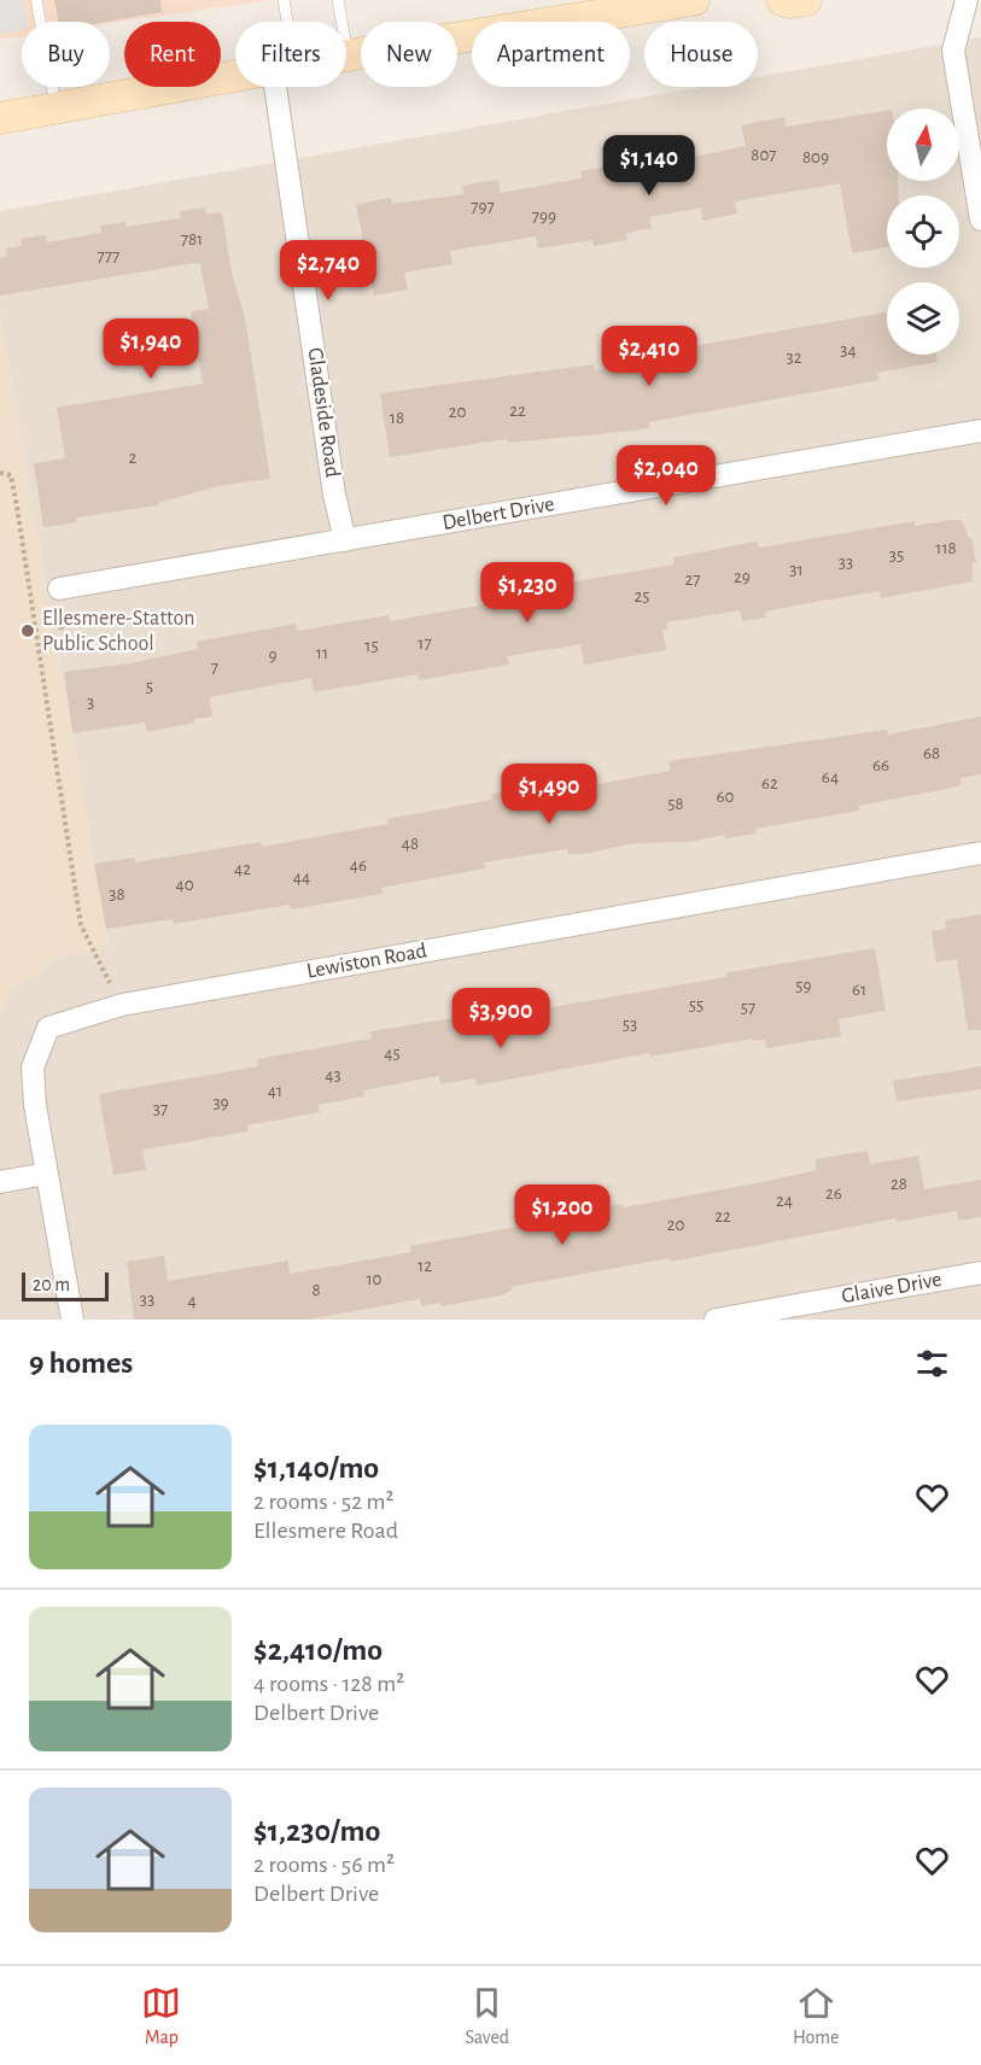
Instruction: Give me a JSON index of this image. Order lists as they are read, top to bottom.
{
  "streets": {
    "street": [
      "Gladeside Road",
      "Delbert Drive",
      "Lewiston Road",
      "Glaive Drive"
    ]
  },
  "crossings": [
    ["Gladeside Road", "Delbert Drive"]
  ],
  "places": ["Ellesmere-Statton Public School"],
  "house_numbers": [
    "807",
    "809",
    "797",
    "799",
    "781",
    "777",
    "34",
    "32",
    "22",
    "20",
    "18",
    "2",
    "118",
    "35",
    "33",
    "31",
    "29",
    "27",
    "25",
    "17",
    "15",
    "11",
    "9",
    "7",
    "5",
    "3",
    "68",
    "66",
    "64",
    "62",
    "60",
    "58",
    "48",
    "46",
    "42",
    "44",
    "40",
    "38",
    "59",
    "61",
    "55",
    "57",
    "53",
    "45",
    "43",
    "41",
    "39",
    "37",
    "28",
    "26",
    "24",
    "22",
    "20",
    "12",
    "10",
    "8",
    "33",
    "4"
  ],
  "scale_bar": "20 m",
  "north": "top",
  "page": {
    "chip": [
      "Buy",
      "Rent",
      "Filters",
      "New",
      "Apartment",
      "House"
    ],
    "price": [
      "$1,140",
      "$2,740",
      "$1,940",
      "$2,410",
      "$2,040",
      "$1,230",
      "$1,490",
      "$3,900",
      "$1,200"
    ],
    "scale": "20 m",
    "heading": "9 homes",
    "list": [
      {
        "name": "$1,140/mo",
        "note": "2 rooms · 52 m² · Ellesmere Road"
      },
      {
        "name": "$2,410/mo",
        "note": "4 rooms · 128 m² · Delbert Drive"
      },
      {
        "name": "$1,230/mo",
        "note": "2 rooms · 56 m² · Delbert Drive"
      }
    ],
    "tabs": ["Map", "Saved", "Home"]
  }
}
